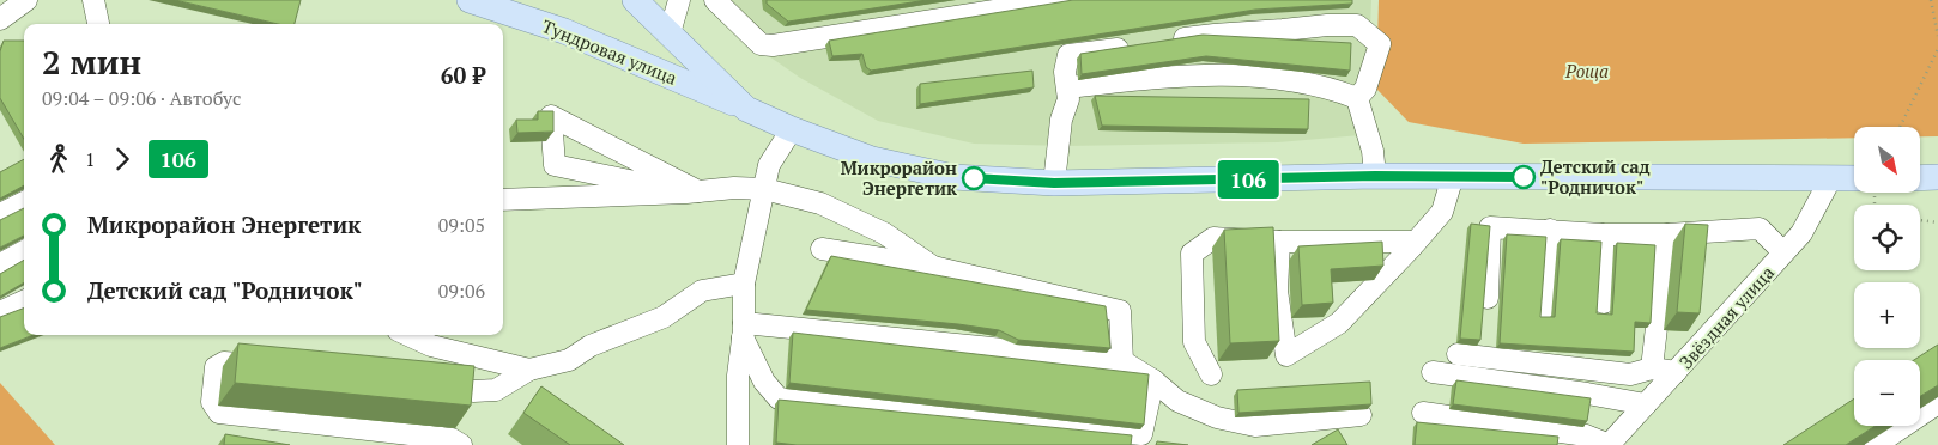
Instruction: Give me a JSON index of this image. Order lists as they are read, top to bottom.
{
  "streets": {
    "main road": ["Тундровая улица"],
    "street": ["Звёздная улица"]
  },
  "crossings": [
    ["Тундровая улица", "Звёздная улица"]
  ],
  "parks": ["Роща"],
  "places": ["Детский сад \"Родничок\"", "Микрорайон Энергетик"],
  "lines": ["bus line 106"],
  "north": "bottom right",
  "page": {
    "on_map": "106",
    "heading": ["2 мин", "09:04 – 09:06 · Автобус", "60 ₽"],
    "legs": ["1", "106"],
    "map_buttons": ["+", "−"],
    "list": [
      {
        "name": "Микрорайон Энергетик",
        "value": "09:05"
      },
      {
        "name": "Детский сад \"Родничок\"",
        "value": "09:06"
      }
    ]
  }
}
